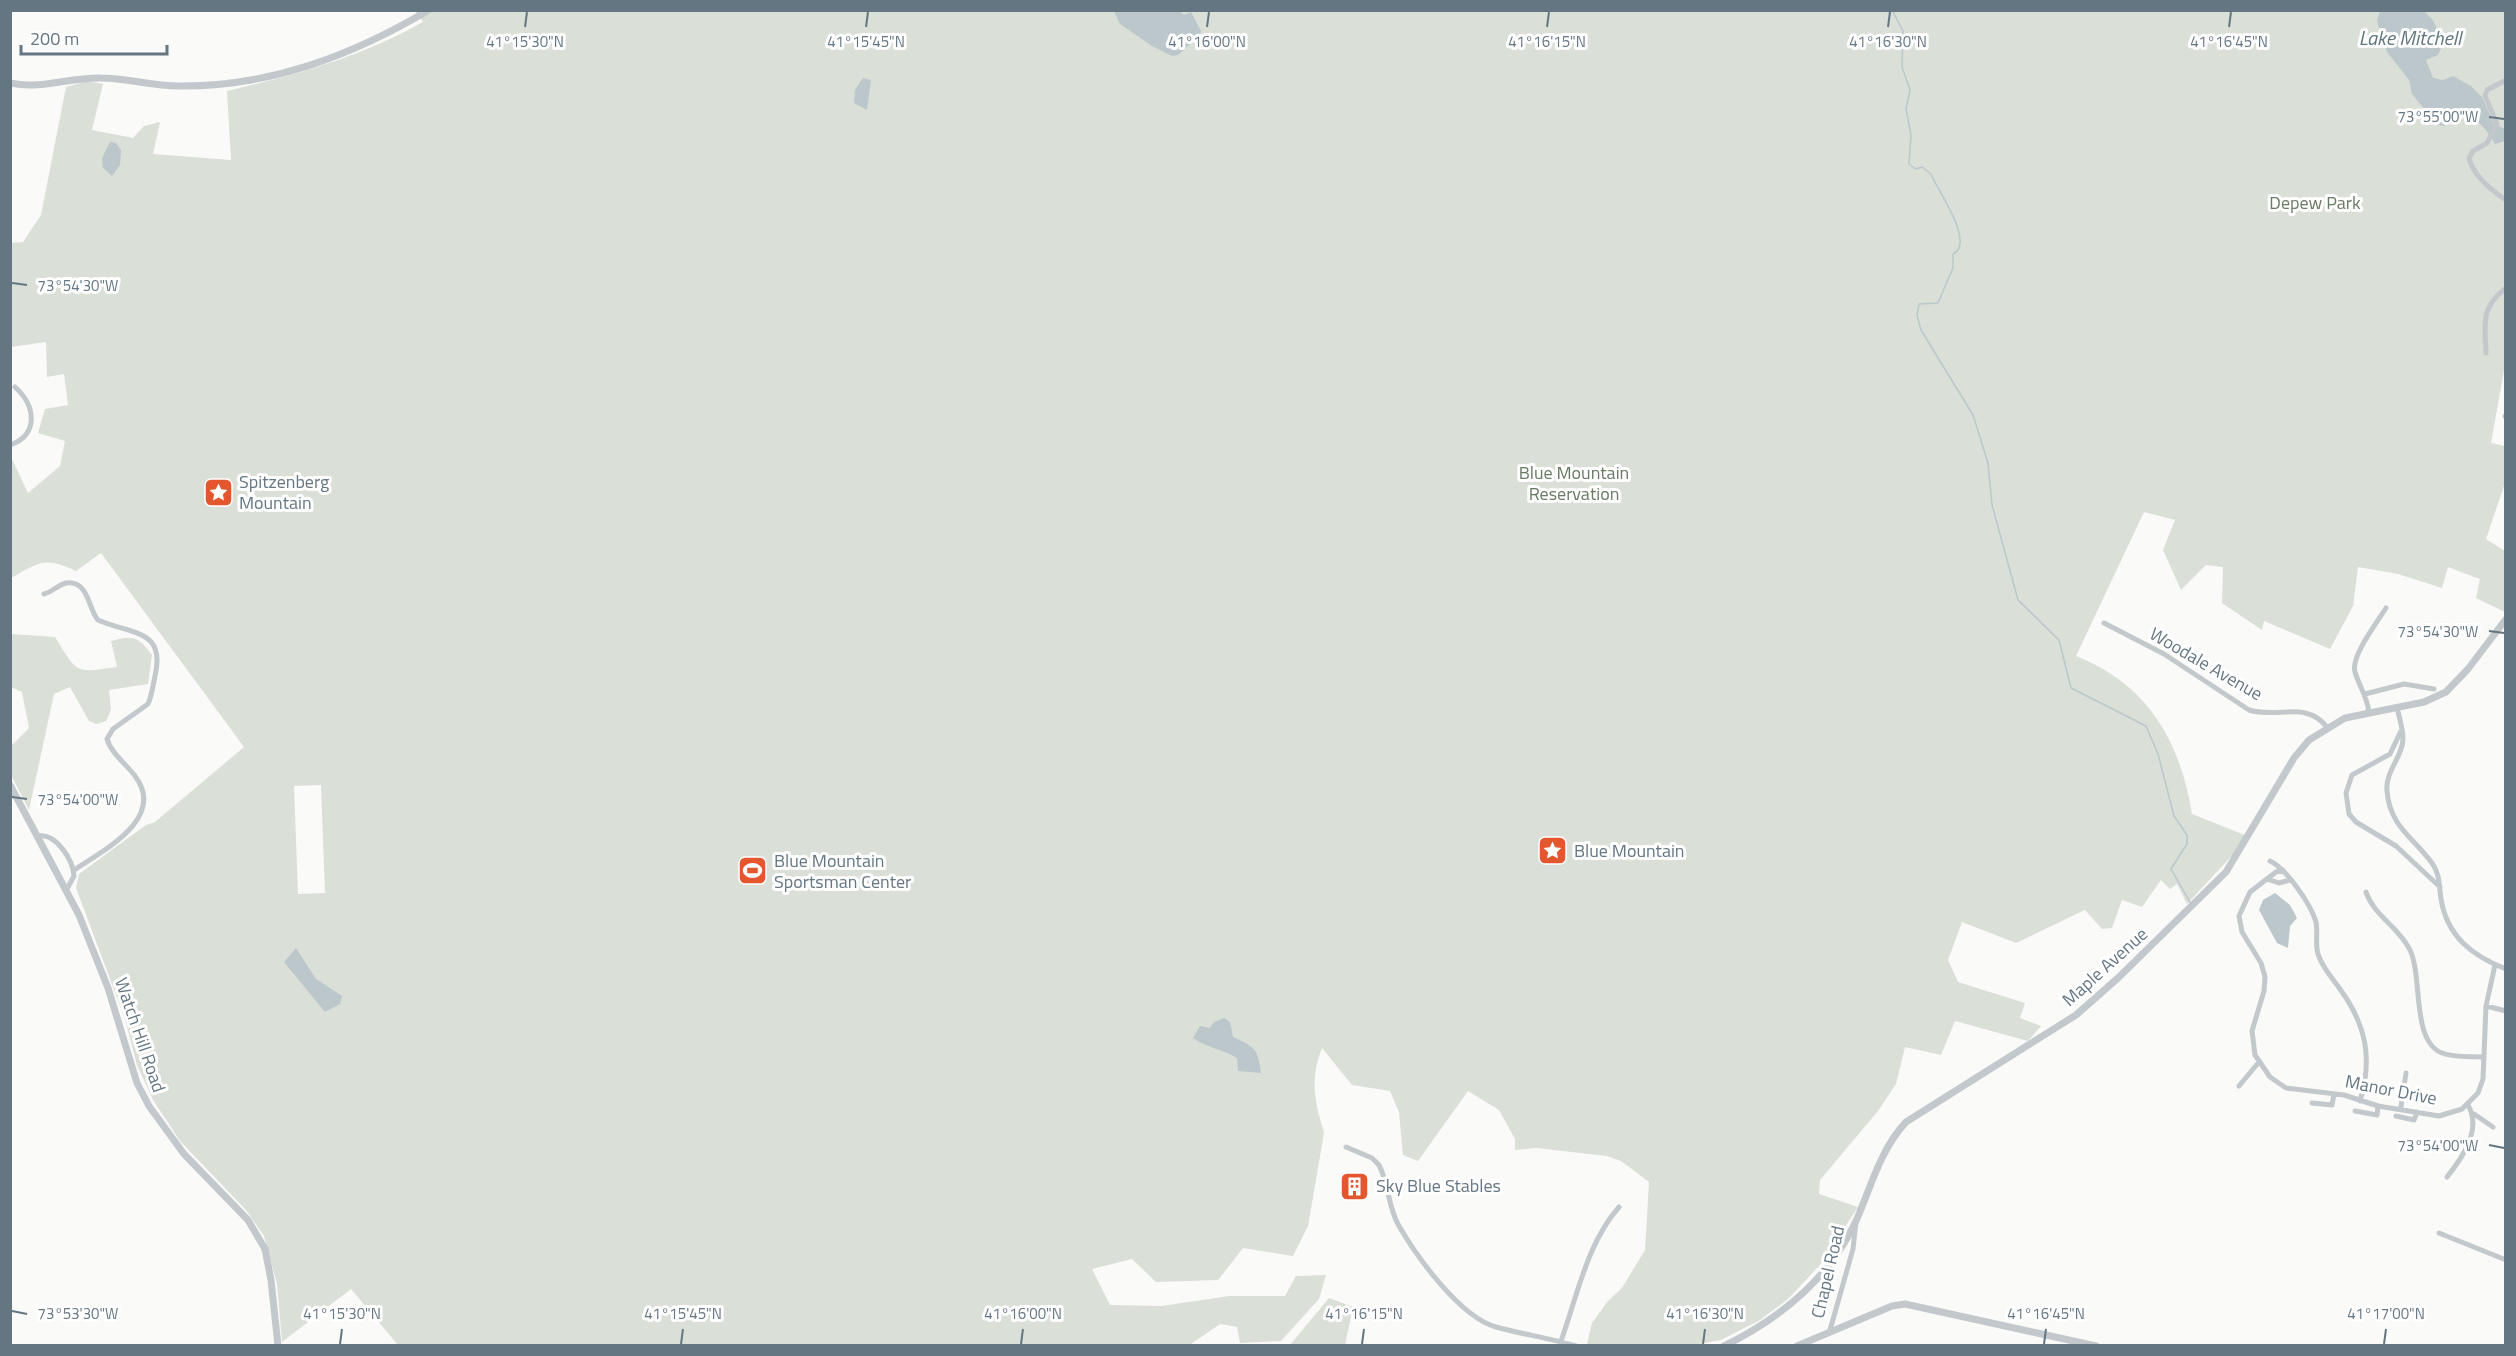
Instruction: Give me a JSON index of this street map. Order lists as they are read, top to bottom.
{
  "streets": {
    "street": [
      "Woodale Avenue",
      "Maple Avenue",
      "Watch Hill Road",
      "Manor Drive",
      "Chapel Road"
    ]
  },
  "crossings": [
    ["Woodale Avenue", "Maple Avenue"],
    ["Maple Avenue", "Chapel Road"]
  ],
  "water": ["Lake Mitchell"],
  "parks": ["Depew Park", "Blue Mountain Reservation"],
  "places": {
    "place": ["Spitzenberg Mountain", "Blue Mountain"],
    "sports": ["Blue Mountain Sportsman Center"],
    "building": ["Sky Blue Stables"]
  },
  "scale_bar": "200 m",
  "coordinates": [
    "41°15'30\"N",
    "41°15'45\"N",
    "41°16'00\"N",
    "41°16'15\"N",
    "41°16'30\"N",
    "41°16'45\"N",
    "73°55'00\"W",
    "73°54'30\"W",
    "73°54'00\"W",
    "73°53'30\"W",
    "41°17'00\"N"
  ]
}
